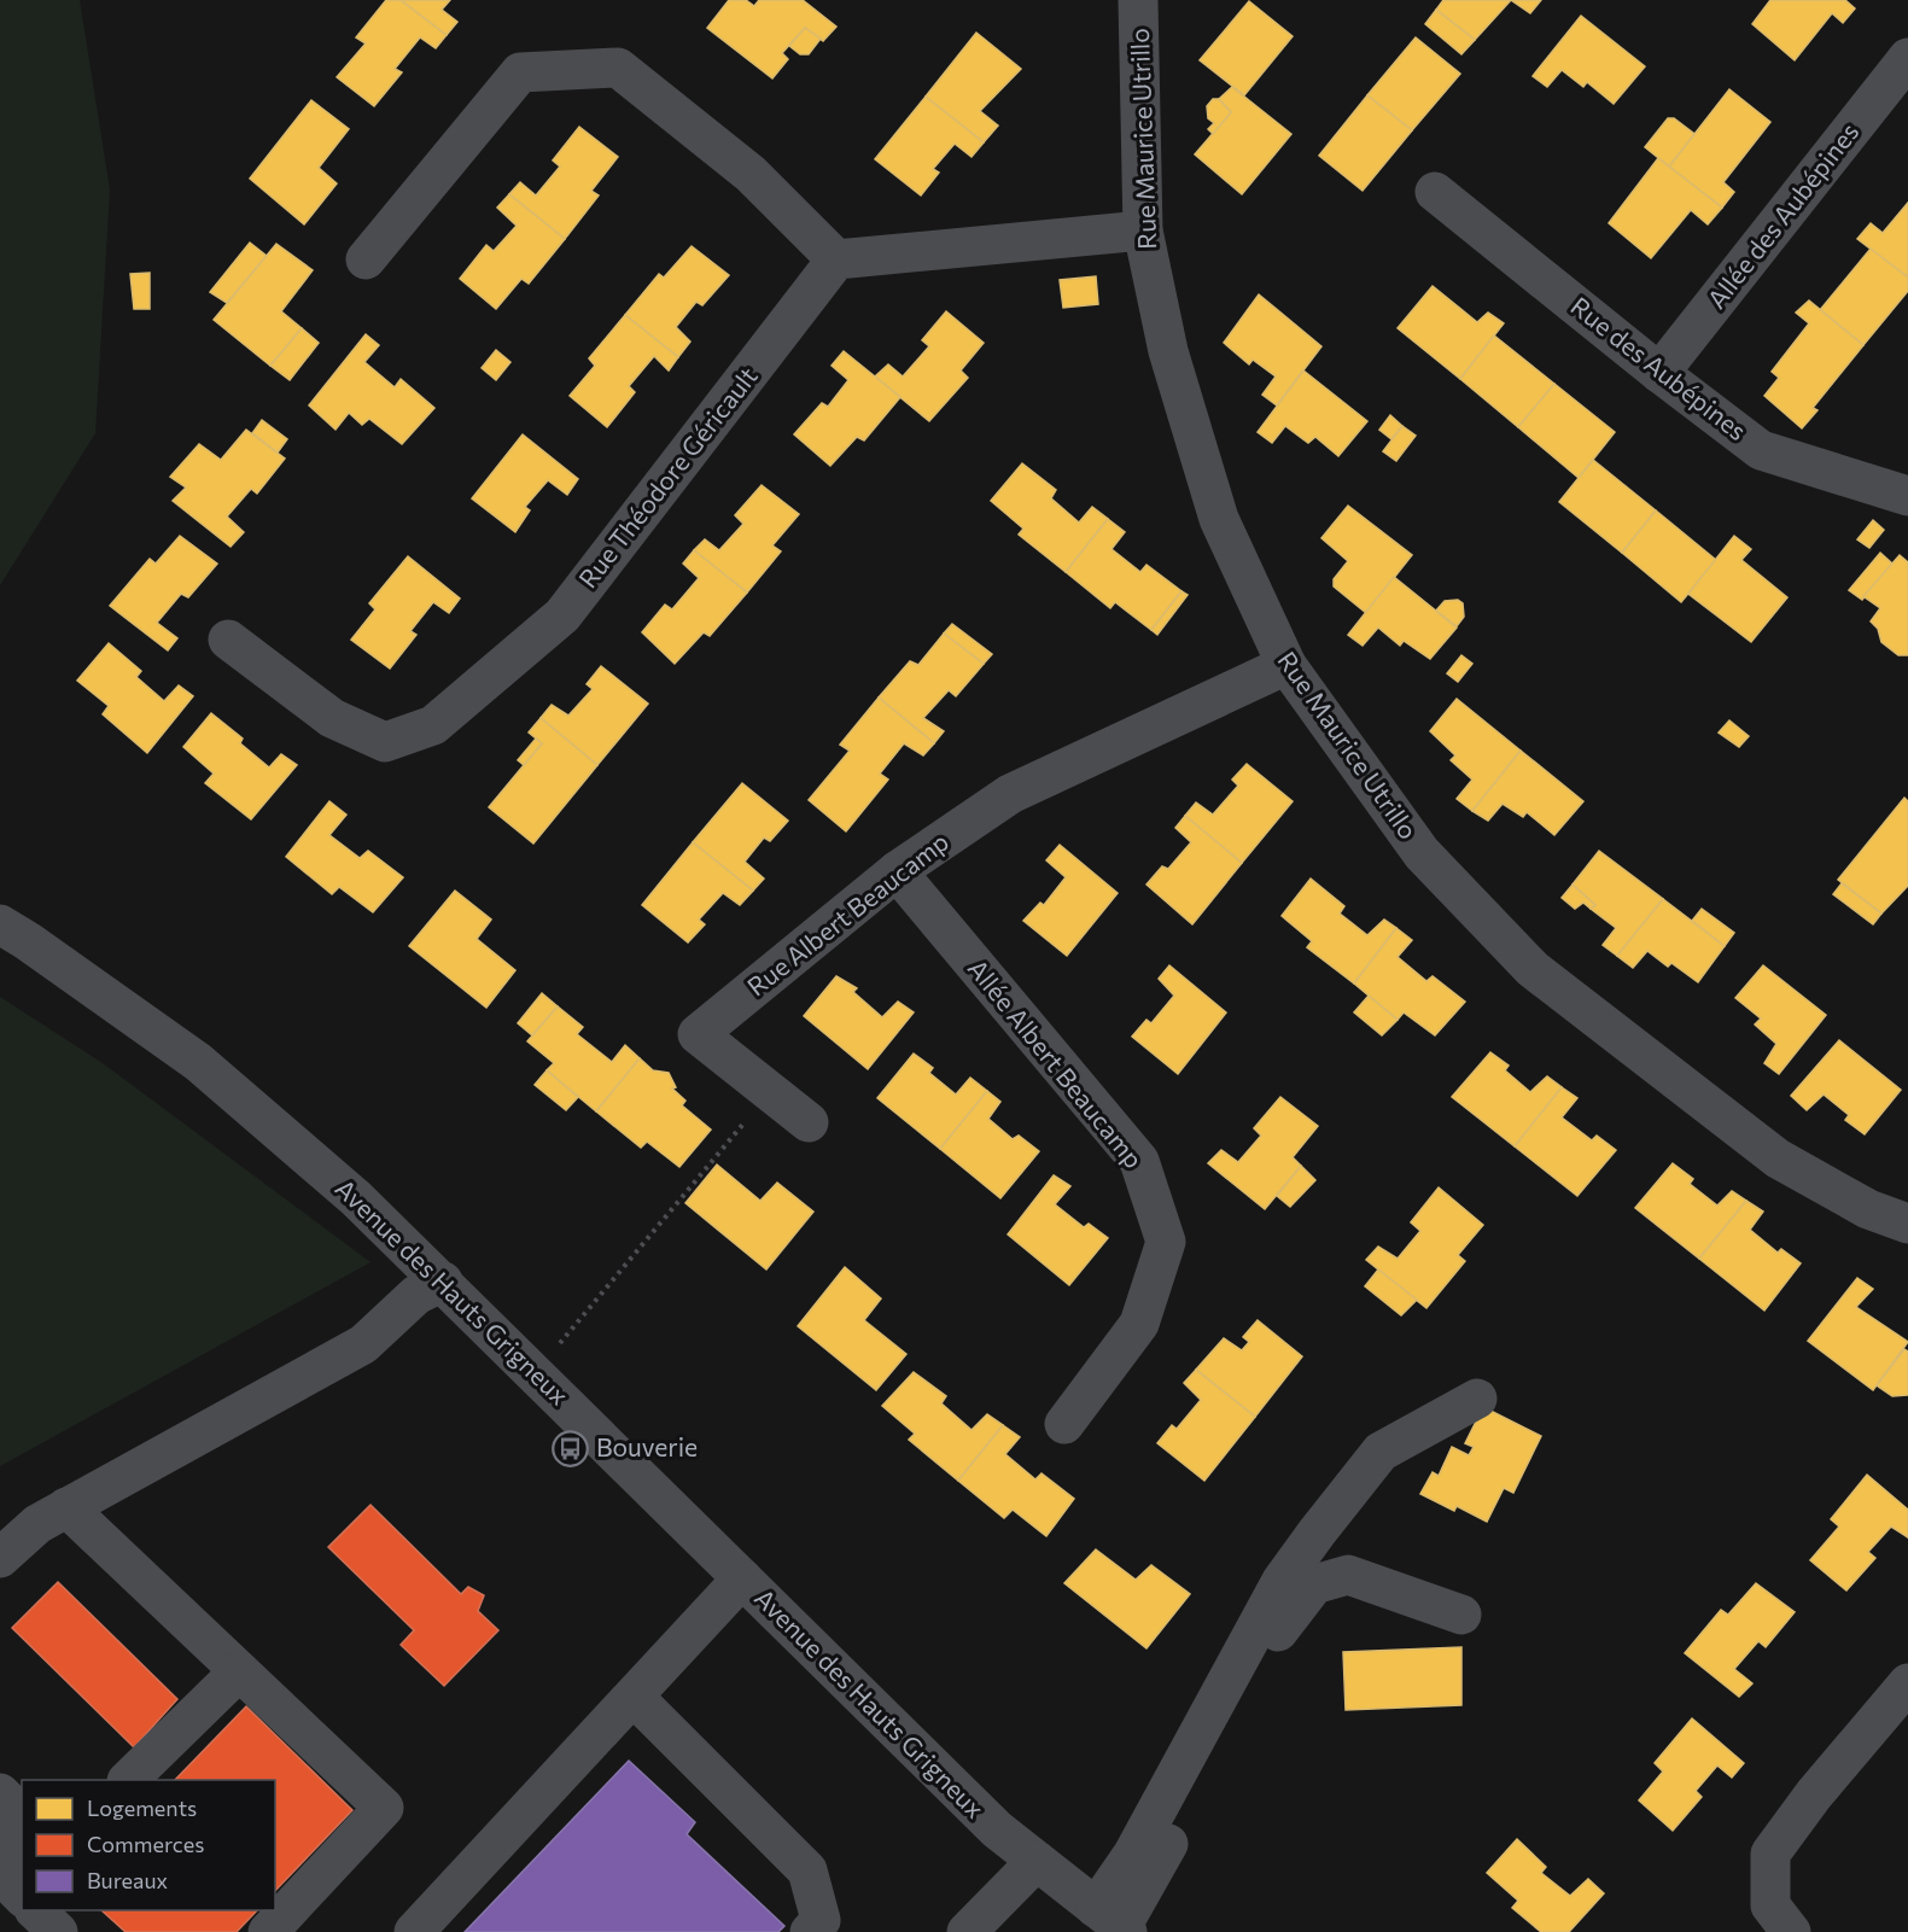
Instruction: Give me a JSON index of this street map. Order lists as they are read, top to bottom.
{
  "streets": {
    "street": [
      "Rue Maurice Utrillo",
      "Allée des Aubépines",
      "Rue des Aubépines",
      "Rue Théodore Géricault",
      "Rue Albert Beaucamp",
      "Allée Albert Beaucamp",
      "Avenue des Hauts Grigneux"
    ]
  },
  "crossings": [
    ["Rue Maurice Utrillo", "Rue Albert Beaucamp"],
    ["Allée des Aubépines", "Rue des Aubépines"],
    ["Rue Albert Beaucamp", "Allée Albert Beaucamp"]
  ],
  "places": {
    "bus stop": ["Bouverie"]
  },
  "legend": ["Logements", "Commerces", "Bureaux"]
}
